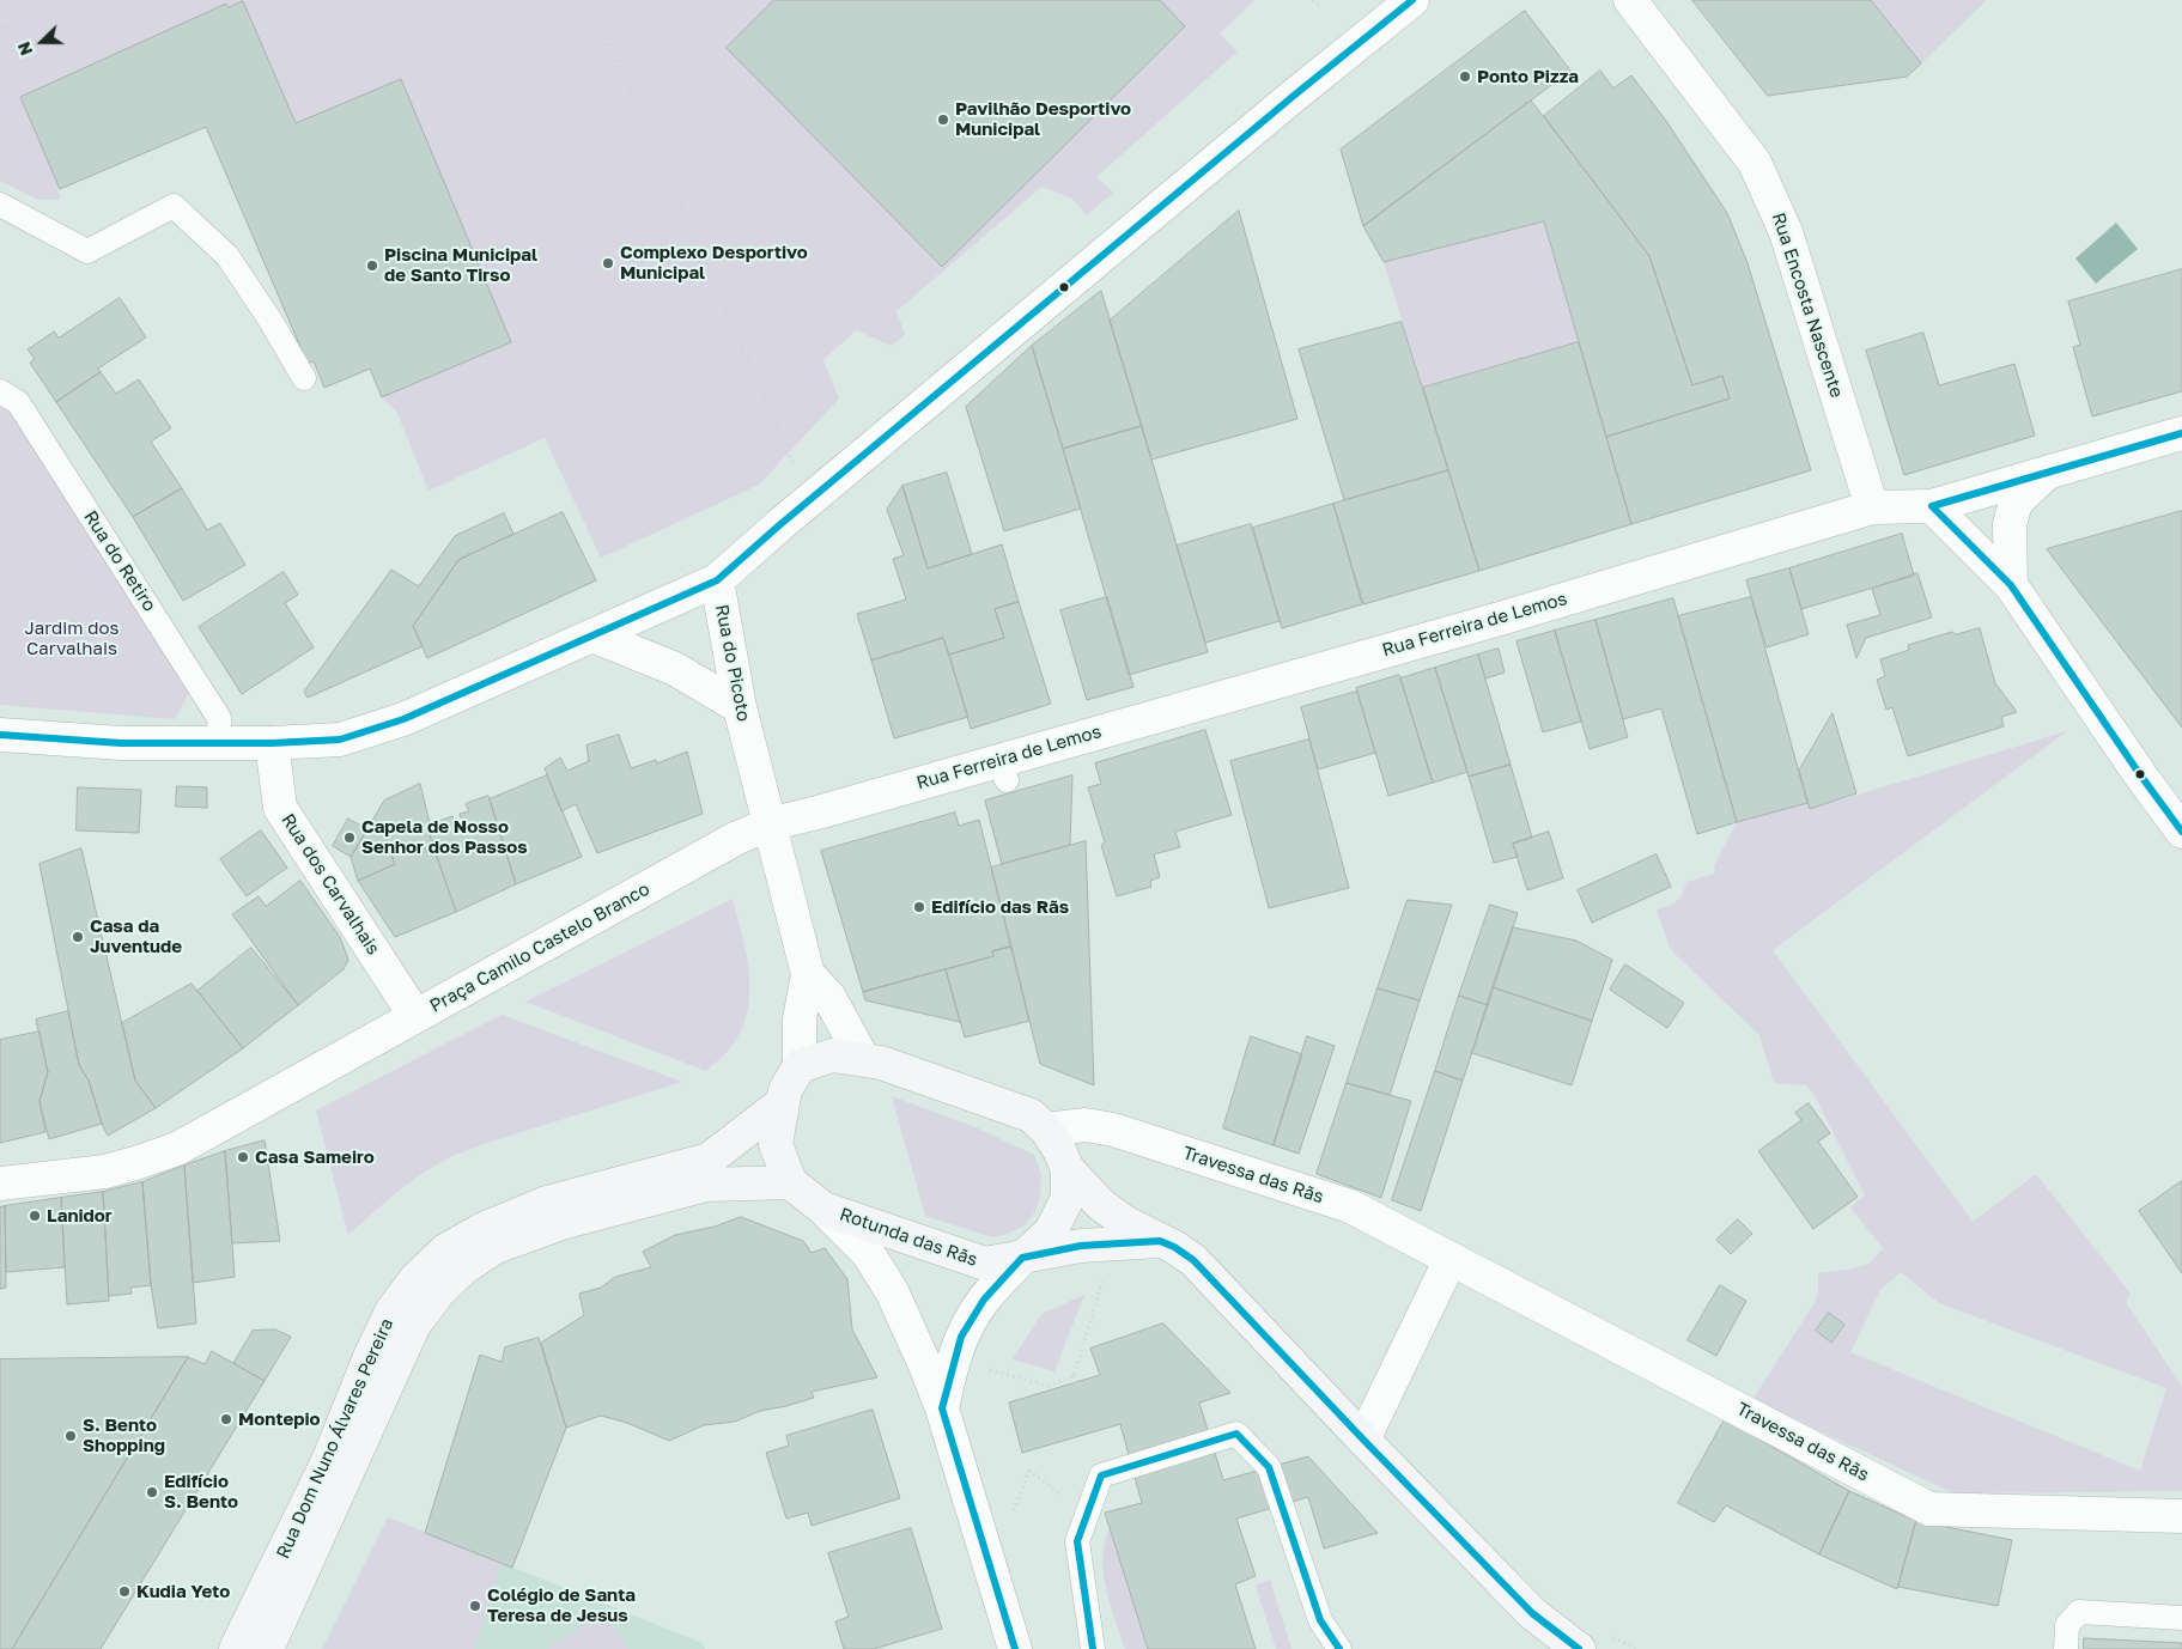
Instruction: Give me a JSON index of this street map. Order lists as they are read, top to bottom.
{
  "streets": {
    "main road": ["Rotunda das Rãs", "Rua Dom Nuno Álvares Pereira"],
    "street": [
      "Rua Encosta Nascente",
      "Rua Ferreira de Lemos",
      "Rua do Picoto",
      "Rua dos Carvalhais",
      "Praça Camilo Castelo Branco",
      "Travessa das Rãs"
    ],
    "lane": ["Rua do Retiro"]
  },
  "crossings": [
    ["Rua Encosta Nascente", "Rua Ferreira de Lemos"],
    ["Rua Ferreira de Lemos", "Rua do Picoto"],
    ["Rua Ferreira de Lemos", "Praça Camilo Castelo Branco"],
    ["Rua do Picoto", "Praça Camilo Castelo Branco"],
    ["Rua dos Carvalhais", "Praça Camilo Castelo Branco"],
    ["Rotunda das Rãs", "Rua Dom Nuno Álvares Pereira"]
  ],
  "parks": ["Jardim dos Carvalhais"],
  "places": [
    "Ponto Pizza",
    "Pavilhão Desportivo Municipal",
    "Complexo Desportivo Municipal",
    "Piscina Municipal de Santo Tirso",
    "Capela de Nosso Senhor dos Passos",
    "Edifício das Rãs",
    "Casa da Juventude",
    "Casa Sameiro",
    "Lanidor",
    "Montepio",
    "S. Bento Shopping",
    "Edifício S. Bento",
    "Kudia Yeto",
    "Colégio de Santa Teresa de Jesus"
  ],
  "north": "left"
}
